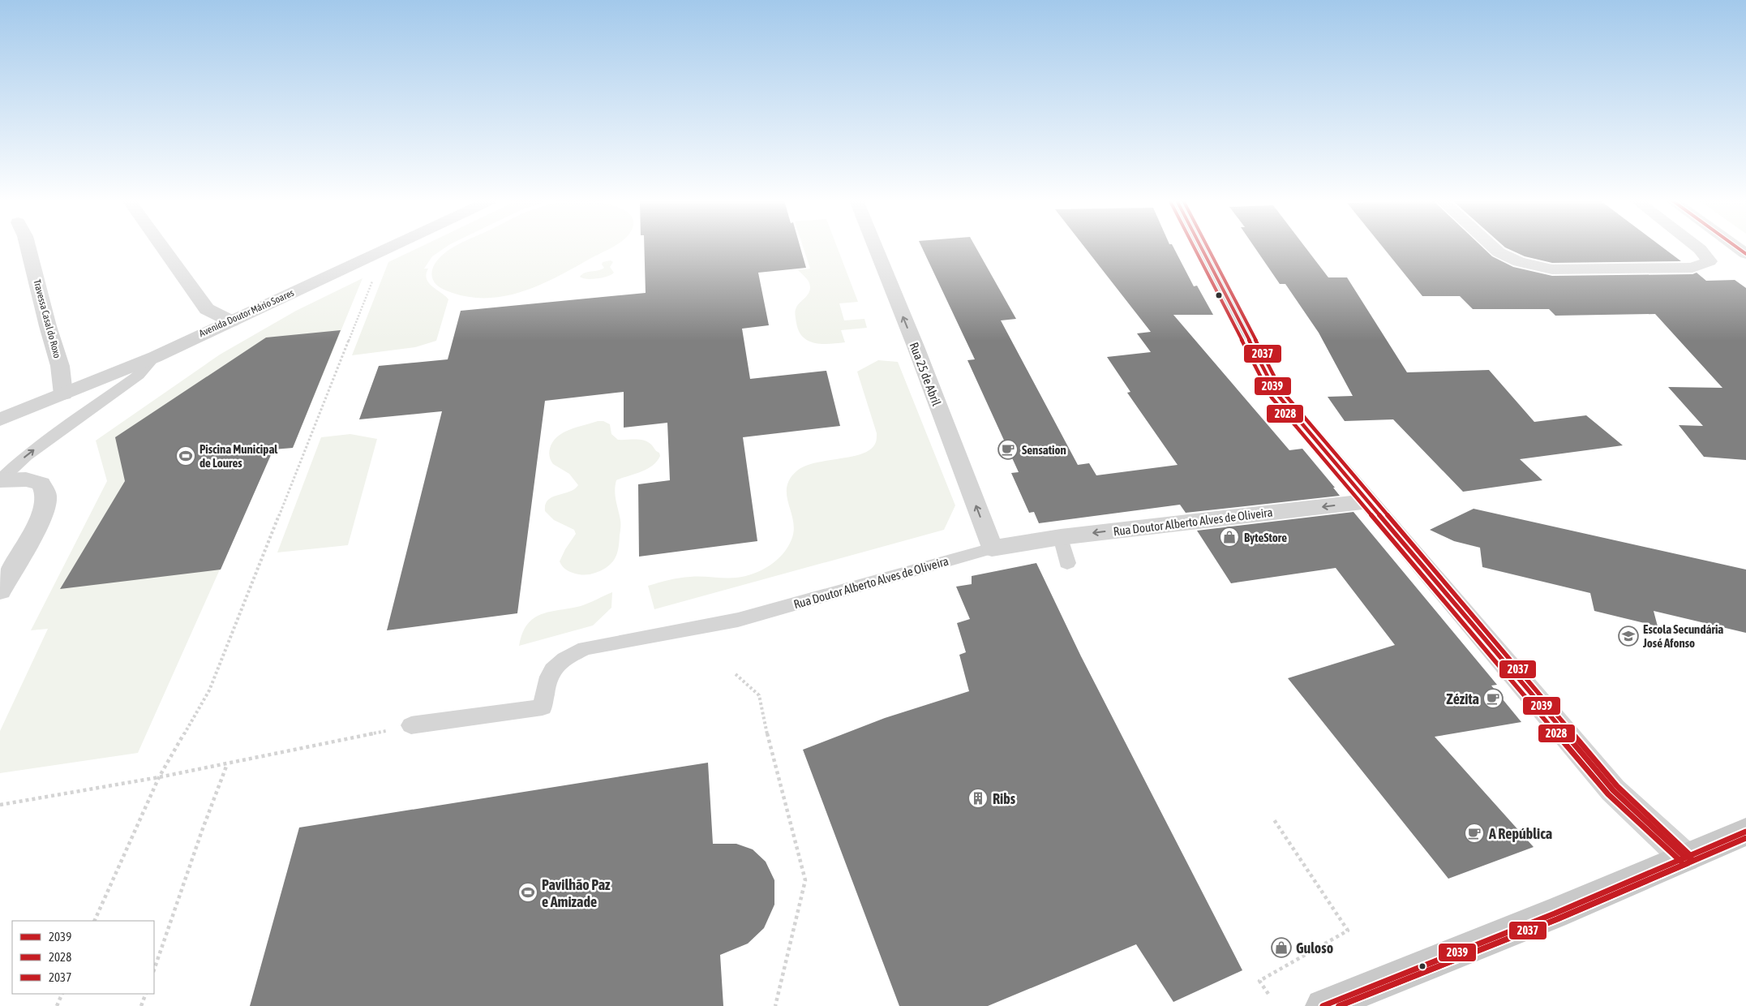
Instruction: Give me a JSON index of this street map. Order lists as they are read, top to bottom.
{
  "streets": {
    "street": [
      "Avenida Doutor Mário Soares",
      "Travessa Casal do Roxo",
      "Rua 25 de Abril",
      "Rua Doutor Alberto Alves de Oliveira"
    ]
  },
  "crossings": [
    ["Avenida Doutor Mário Soares", "Travessa Casal do Roxo"],
    ["Rua 25 de Abril", "Rua Doutor Alberto Alves de Oliveira"]
  ],
  "one_way": ["Rua 25 de Abril"],
  "places": {
    "cafe": ["Sensation", "Zézita", "A República"],
    "sports": ["Piscina Municipal de Loures", "Pavilhão Paz e Amizade"],
    "shop": ["ByteStore", "Guloso"],
    "school or university": ["Escola Secundária José Afonso"],
    "building": ["Ribs"]
  },
  "lines": ["transit line 2039", "transit line 2028", "transit line 2037"],
  "legend": ["2039", "2028", "2037"]
}
